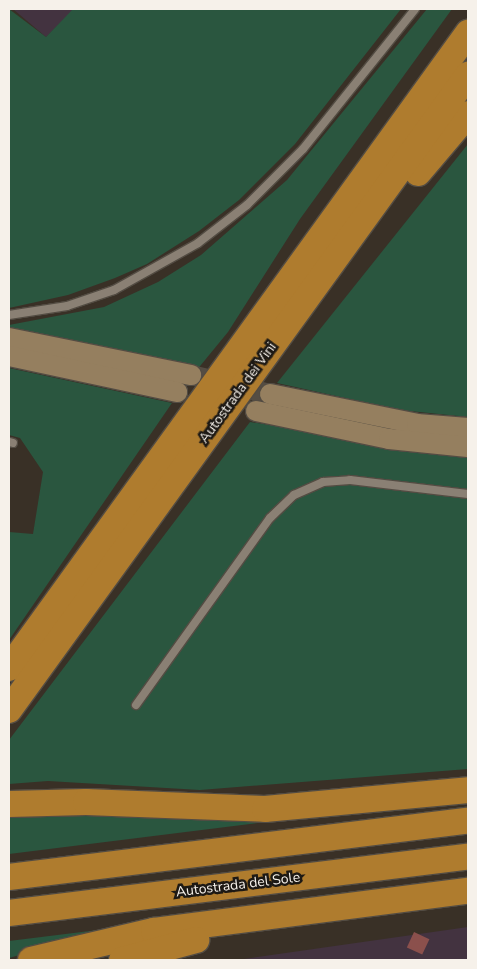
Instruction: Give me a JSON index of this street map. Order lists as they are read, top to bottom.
{
  "streets": {
    "highway": ["Autostrada dei Vini", "Autostrada del Sole"]
  }
}
